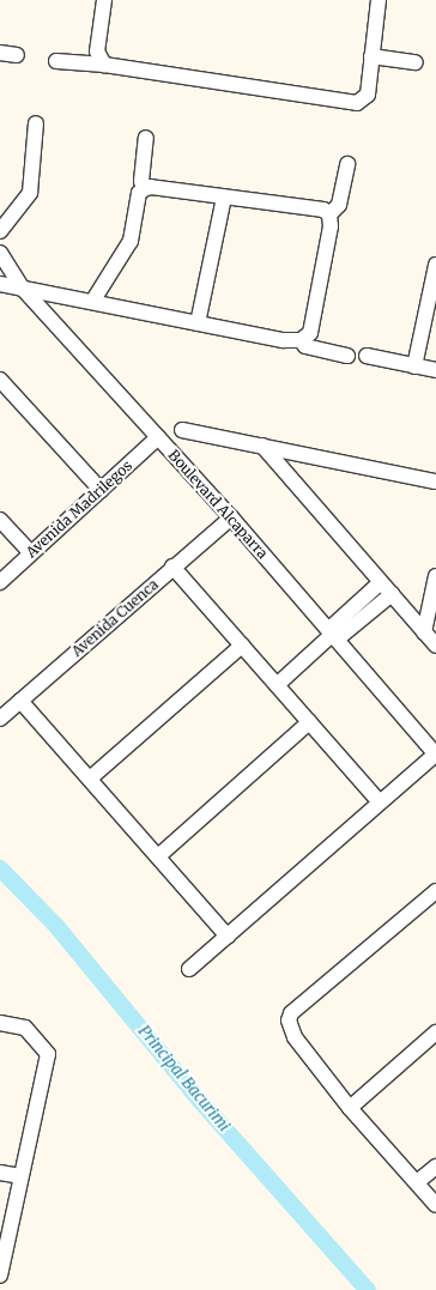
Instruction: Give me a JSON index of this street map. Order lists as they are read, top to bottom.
{
  "streets": {
    "street": ["Boulevard Alcaparra", "Avenida Madrilegos", "Avenida Cuenca"]
  },
  "crossings": [
    ["Boulevard Alcaparra", "Avenida Madrilegos"],
    ["Boulevard Alcaparra", "Avenida Cuenca"]
  ],
  "water": ["Principal Bacurimi"]
}
